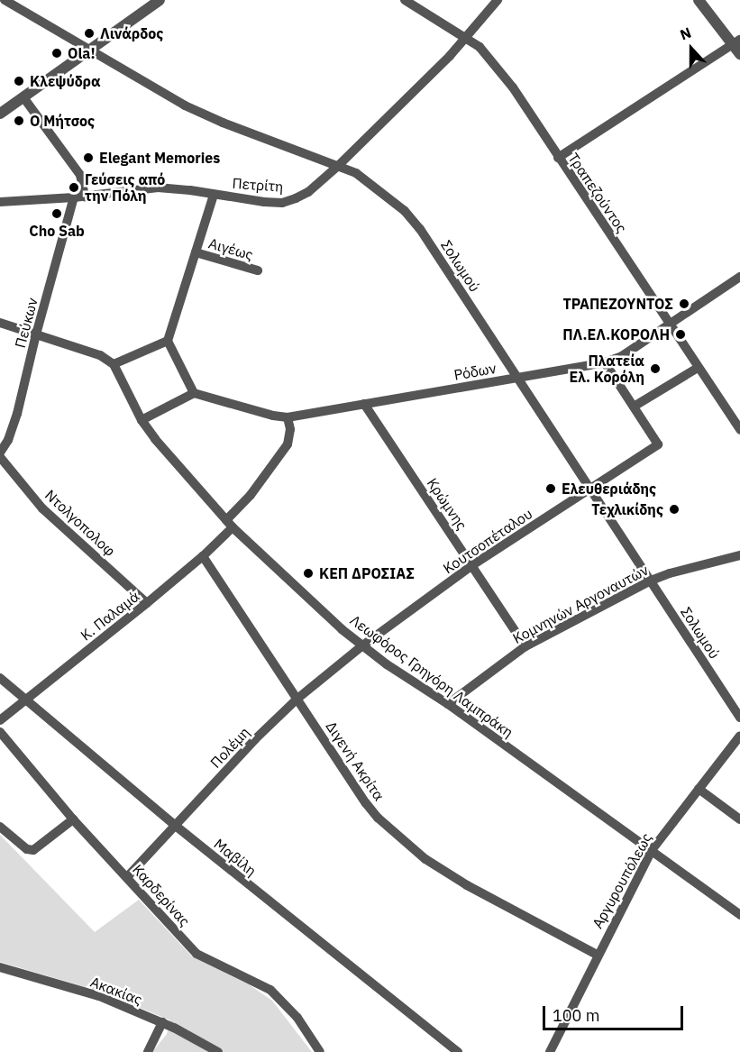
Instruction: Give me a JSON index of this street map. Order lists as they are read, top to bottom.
{
  "streets": {
    "street": [
      "Πετρίτη",
      "Τραπεζούντος",
      "Αιγέως",
      "Σολωμού",
      "Πεύκων",
      "Ρόδων",
      "Κρώμνης",
      "Ντολγοπολοφ",
      "Κουτσοπέταλου",
      "Κομνηνών Αργοναυτών",
      "Κ. Παλαμά",
      "Λεωφόρος Γρηγόρη Λαμπράκη",
      "Πολέμη",
      "Διγενή Ακρίτα",
      "Μαβίλη",
      "Αργυρουπόλεως",
      "Καρδερίνας",
      "Ακακίας"
    ]
  },
  "crossings": [
    ["Πετρίτη", "Τραπεζούντος"],
    ["Πετρίτη", "Σολωμού"],
    ["Πετρίτη", "Πεύκων"],
    ["Τραπεζούντος", "Ρόδων"],
    ["Σολωμού", "Ρόδων"],
    ["Σολωμού", "Κουτσοπέταλου"],
    ["Σολωμού", "Κομνηνών Αργοναυτών"],
    ["Ρόδων", "Κρώμνης"],
    ["Ρόδων", "Κ. Παλαμά"],
    ["Κρώμνης", "Κουτσοπέταλου"],
    ["Κρώμνης", "Κομνηνών Αργοναυτών"],
    ["Ντολγοπολοφ", "Κ. Παλαμά"],
    ["Κουτσοπέταλου", "Λεωφόρος Γρηγόρη Λαμπράκη"],
    ["Κουτσοπέταλου", "Πολέμη"],
    ["Κομνηνών Αργοναυτών", "Λεωφόρος Γρηγόρη Λαμπράκη"],
    ["Κ. Παλαμά", "Λεωφόρος Γρηγόρη Λαμπράκη"],
    ["Κ. Παλαμά", "Διγενή Ακρίτα"],
    ["Κ. Παλαμά", "Μαβίλη"],
    ["Λεωφόρος Γρηγόρη Λαμπράκη", "Πολέμη"],
    ["Λεωφόρος Γρηγόρη Λαμπράκη", "Αργυρουπόλεως"],
    ["Πολέμη", "Διγενή Ακρίτα"],
    ["Πολέμη", "Μαβίλη"],
    ["Πολέμη", "Καρδερίνας"],
    ["Διγενή Ακρίτα", "Αργυρουπόλεως"]
  ],
  "places": [
    "Λινάρδος",
    "Ola!",
    "Κλεψύδρα",
    "Ο Μήτσος",
    "Elegant Memories",
    "Γεύσεις από την Πόλη",
    "Cho Sab",
    "ΤΡΑΠΕΖΟΥΝΤΟΣ",
    "ΠΛ.ΕΛ.ΚΟΡΟΛΗ",
    "Πλατεία Ελ. Κορόλη",
    "Ελευθεριάδης",
    "Τεχλικίδης",
    "ΚΕΠ ΔΡΟΣΙΑΣ"
  ],
  "scale_bar": "100 m",
  "north": "top"
}
